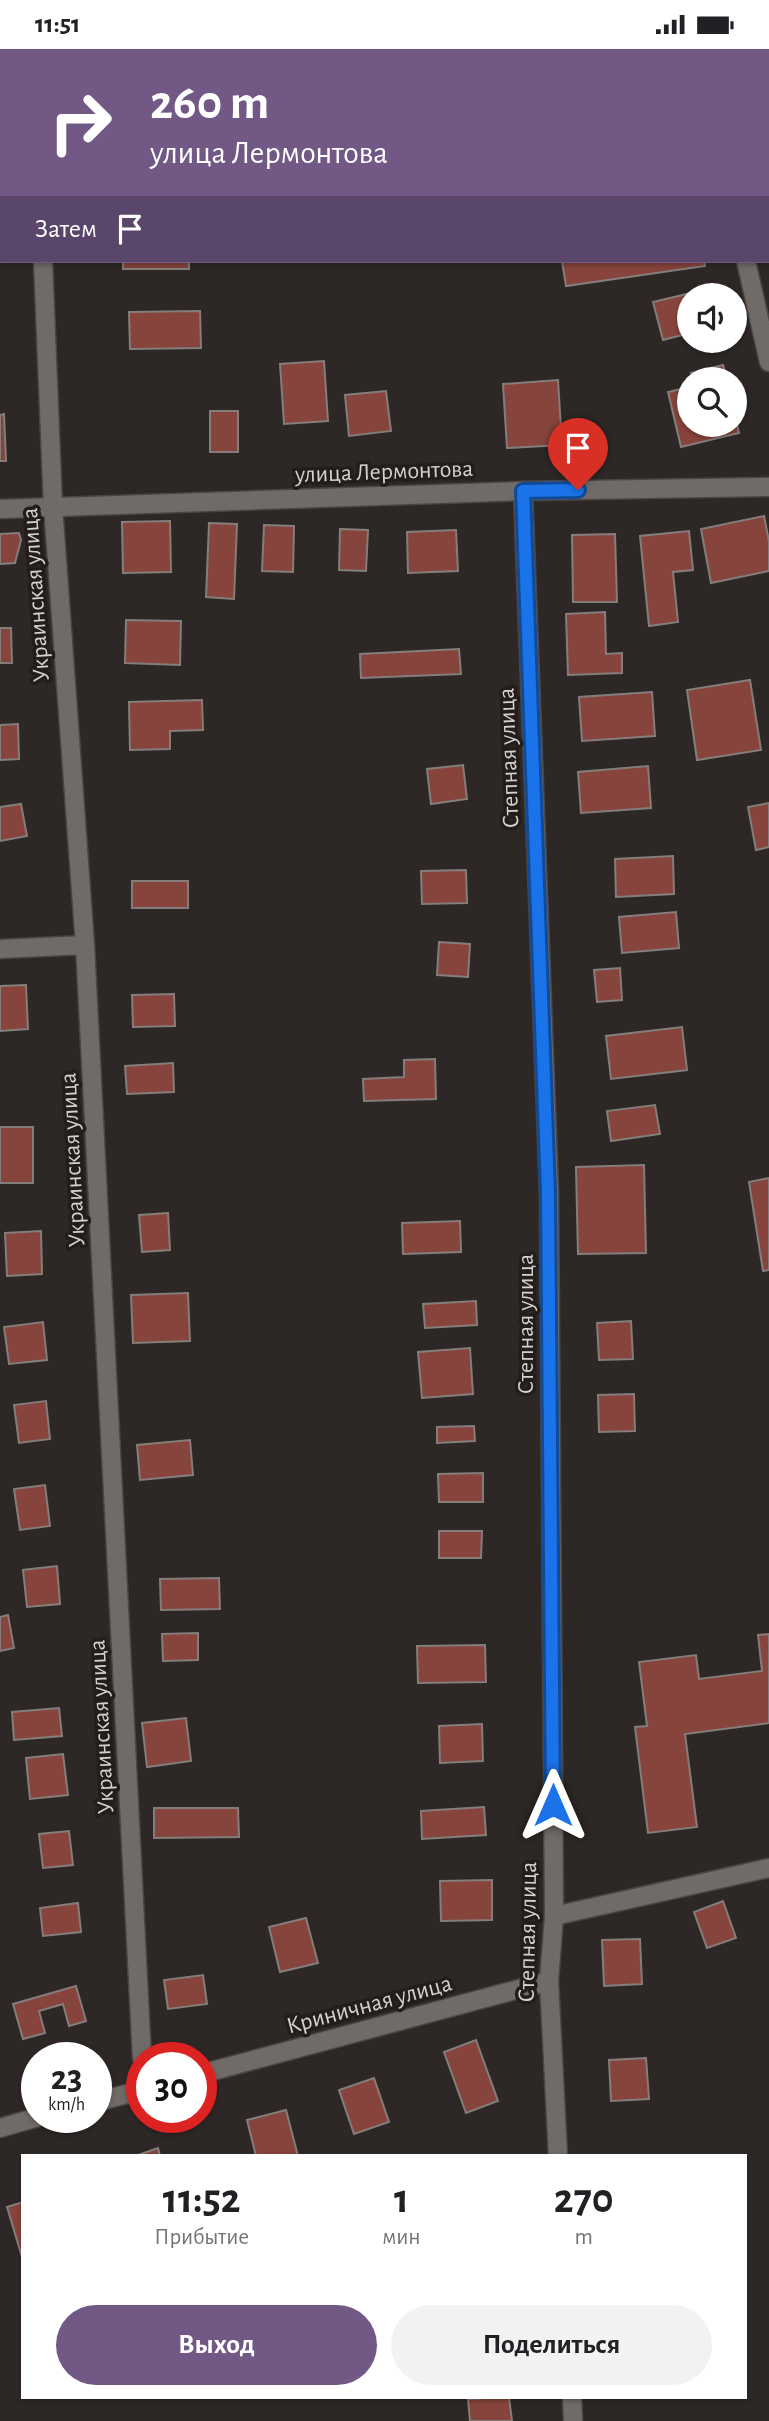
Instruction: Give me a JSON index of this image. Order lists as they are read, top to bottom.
{
  "streets": {
    "street": [
      "улица Лермонтова",
      "Украинская улица",
      "Степная улица",
      "Криничная улица"
    ]
  },
  "crossings": [
    ["улица Лермонтова", "Украинская улица"],
    ["улица Лермонтова", "Степная улица"],
    ["Степная улица", "Криничная улица"]
  ],
  "page": {
    "status": "11:51",
    "turn": ["260 m", "улица Лермонтова"],
    "then": "Затем",
    "speed": "23 km/h",
    "limit": "30",
    "eta": [
      "11:52",
      "Прибытие",
      "1",
      "мин",
      "270",
      "m"
    ],
    "buttons": ["Выход", "Поделиться"]
  }
}
